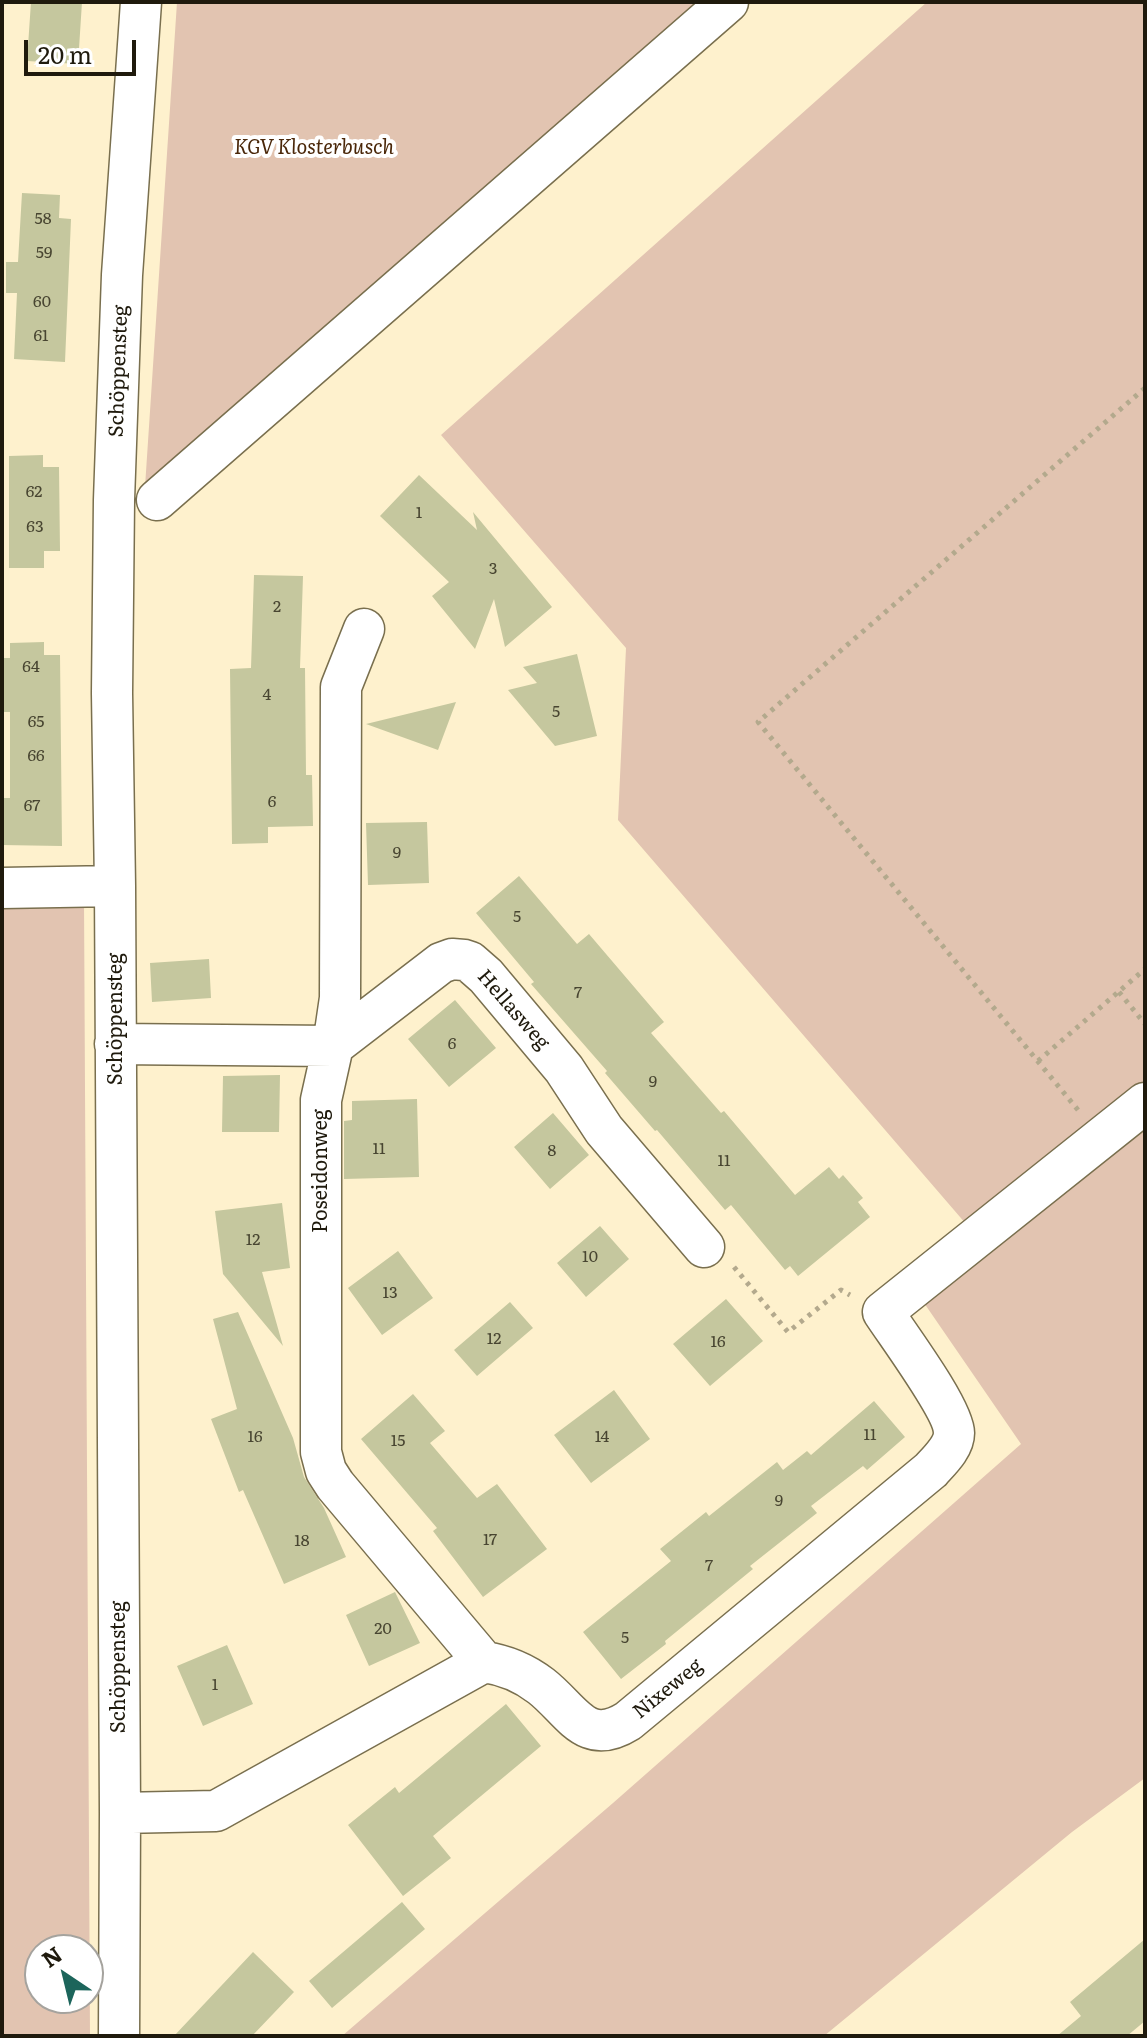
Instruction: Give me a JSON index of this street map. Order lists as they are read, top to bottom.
{
  "streets": {
    "street": [
      "Schöppensteg",
      "Hellasweg",
      "Poseidonweg",
      "Nixeweg"
    ]
  },
  "crossings": [
    ["Hellasweg", "Poseidonweg"],
    ["Poseidonweg", "Nixeweg"]
  ],
  "parks": ["KGV Klosterbusch"],
  "house_numbers": [
    "58",
    "59",
    "60",
    "61",
    "62",
    "1",
    "63",
    "3",
    "2",
    "64",
    "4",
    "5",
    "65",
    "66",
    "6",
    "67",
    "9",
    "5",
    "7",
    "6",
    "9",
    "11",
    "8",
    "11",
    "12",
    "10",
    "13",
    "12",
    "16",
    "11",
    "16",
    "14",
    "15",
    "9",
    "17",
    "18",
    "7",
    "20",
    "5",
    "1"
  ],
  "scale_bar": "20 m",
  "north": "top left"
}
